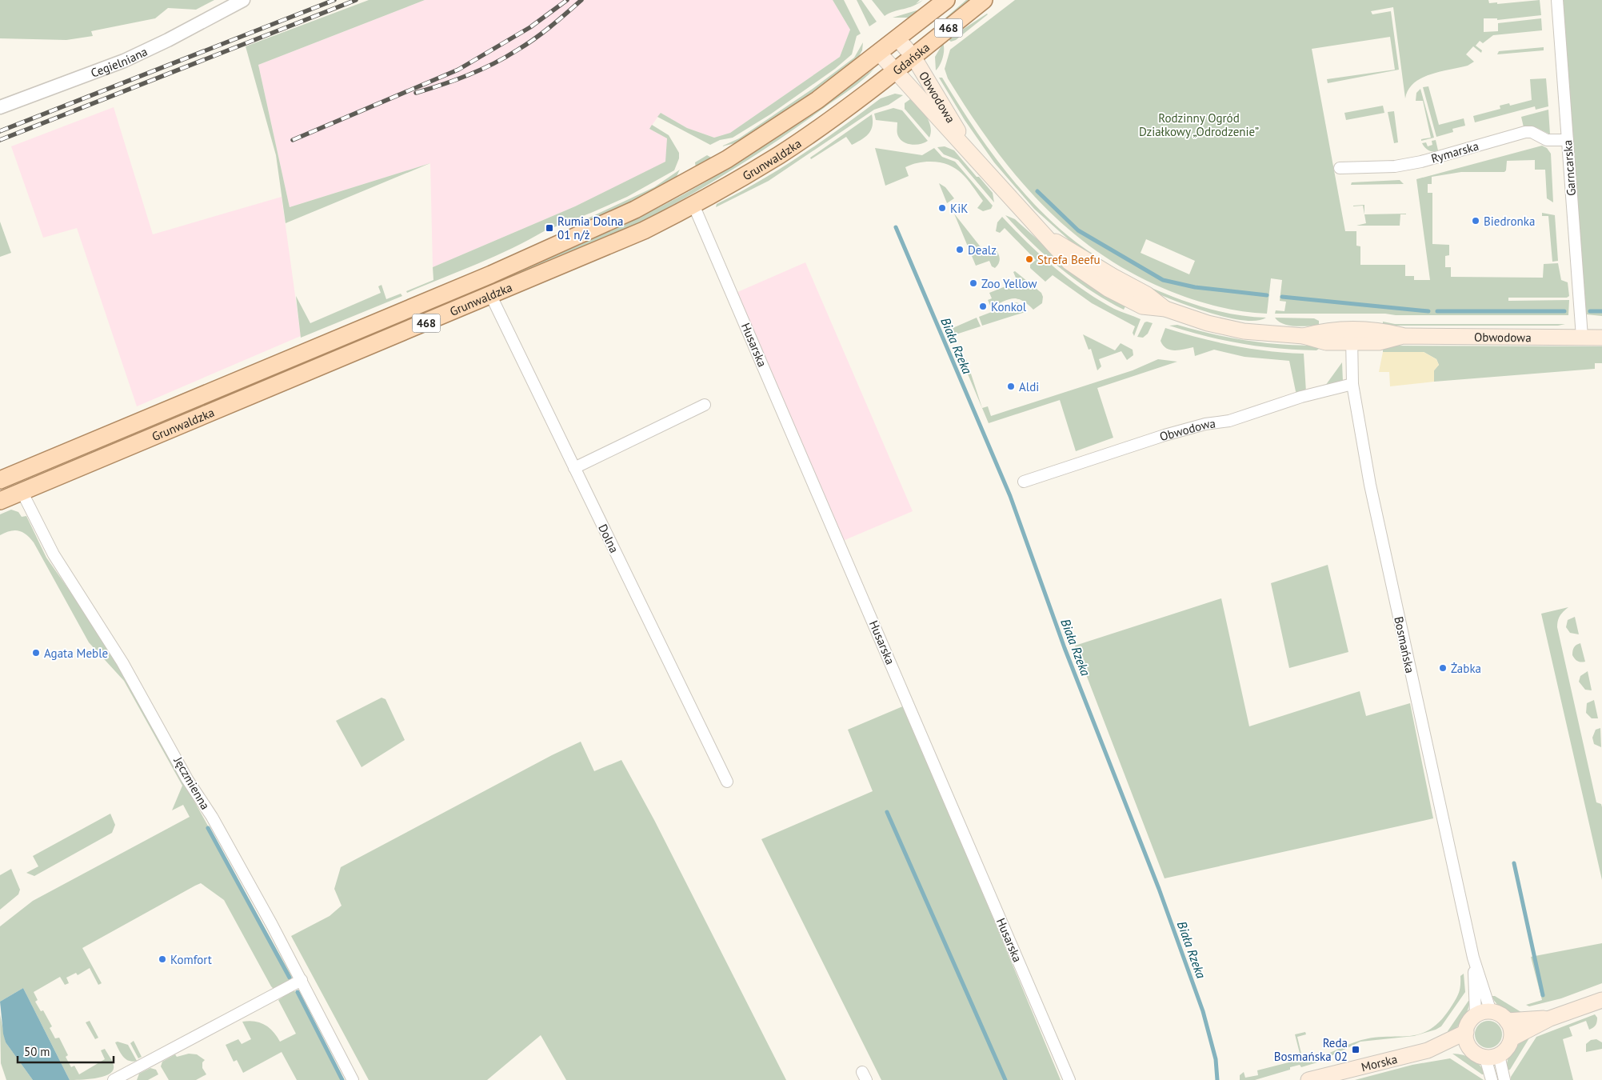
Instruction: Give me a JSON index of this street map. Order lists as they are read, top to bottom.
{
  "streets": {
    "main road": [
      "468",
      "Gdańska",
      "Obwodowa",
      "Grunwaldzka",
      "Morska"
    ],
    "street": [
      "Cegielniana",
      "Rymarska",
      "Garncarska",
      "Husarska",
      "Dolna",
      "Bosmańska",
      "Jęczmienna"
    ]
  },
  "crossings": [
    ["Gdańska", "Obwodowa"],
    ["Gdańska", "Grunwaldzka"],
    ["Obwodowa", "Garncarska"],
    ["Obwodowa", "Bosmańska"],
    ["Rymarska", "Garncarska"],
    ["Grunwaldzka", "Husarska"],
    ["Grunwaldzka", "Dolna"],
    ["Grunwaldzka", "Jęczmienna"],
    ["Bosmańska", "Morska"]
  ],
  "water": ["Biała Rzeka"],
  "parks": ["Rodzinny Ogród Działkowy „Odrodzenie”"],
  "places": {
    "other": [
      "KiK",
      "Biedronka",
      "Dealz",
      "Strefa Beefu",
      "Zoo Yellow",
      "Konkol",
      "Aldi",
      "Agata Meble",
      "Żabka",
      "Komfort"
    ],
    "transit": ["Rumia Dolna 01 n/ż", "Reda Bosmańska 02"]
  },
  "scale_bar": "50 m"
}
